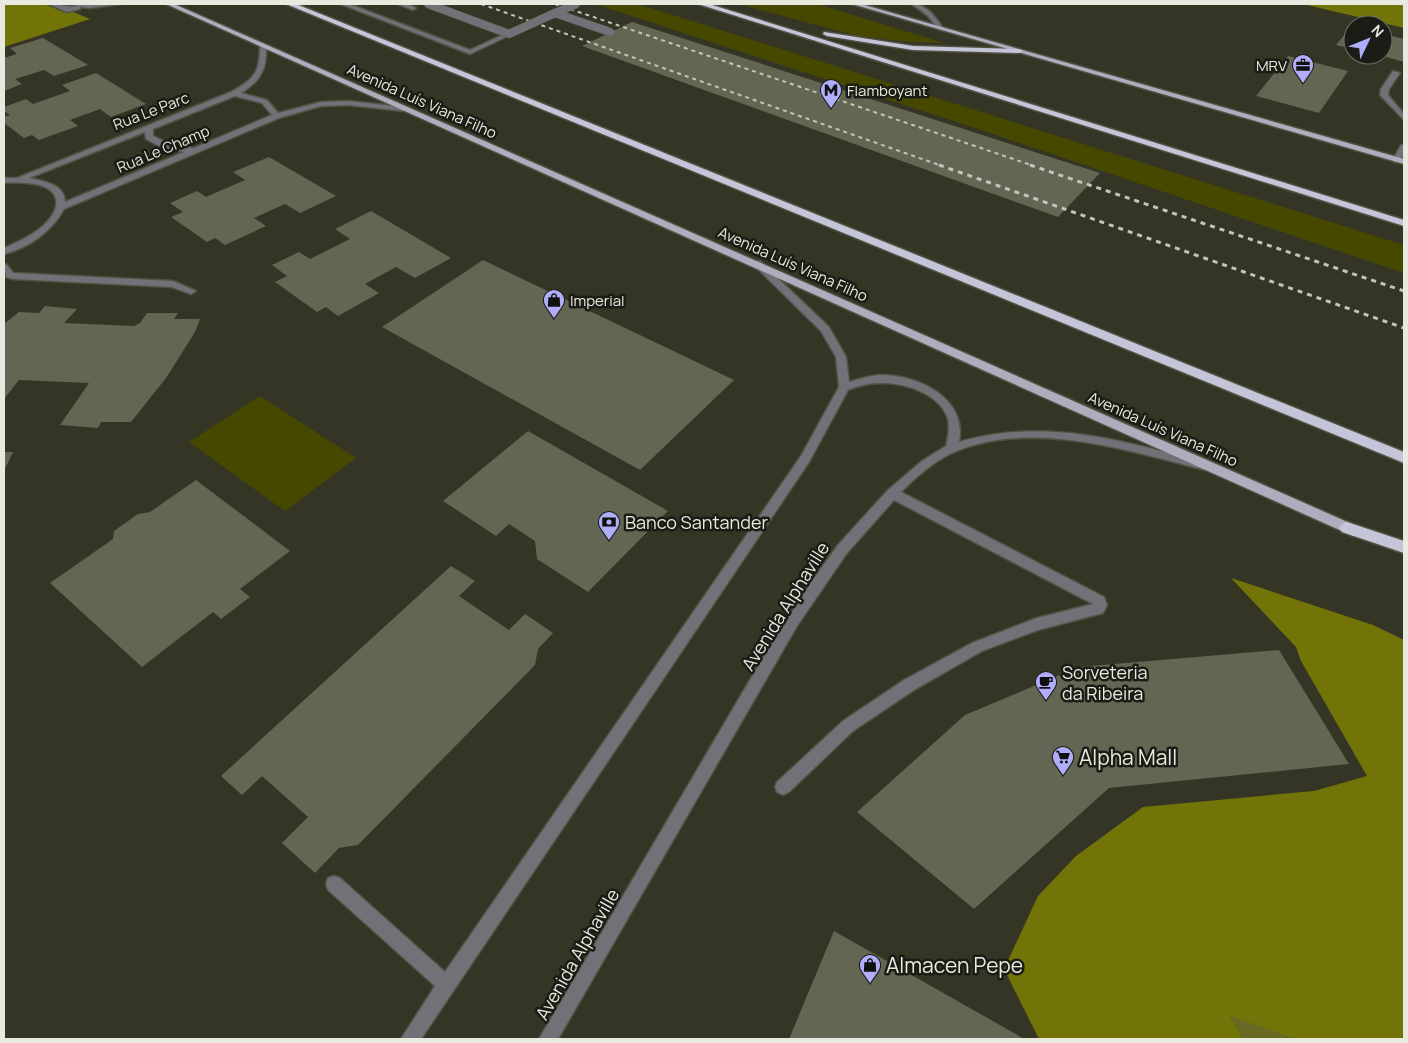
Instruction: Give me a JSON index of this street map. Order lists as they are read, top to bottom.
{
  "streets": {
    "main road": ["Avenida Luís Viana Filho"],
    "street": ["Rua Le Parc", "Rua Le Champ", "Avenida Alphaville"]
  },
  "crossings": [
    ["Avenida Luís Viana Filho", "Rua Le Parc"],
    ["Avenida Luís Viana Filho", "Avenida Alphaville"]
  ],
  "places": {
    "office": ["MRV"],
    "metro station": ["Flamboyant"],
    "shop": ["Imperial", "Almacen Pepe"],
    "bank": ["Banco Santander"],
    "cafe": ["Sorveteria da Ribeira"],
    "supermarket": ["Alpha Mall"]
  },
  "north": "top right"
}
